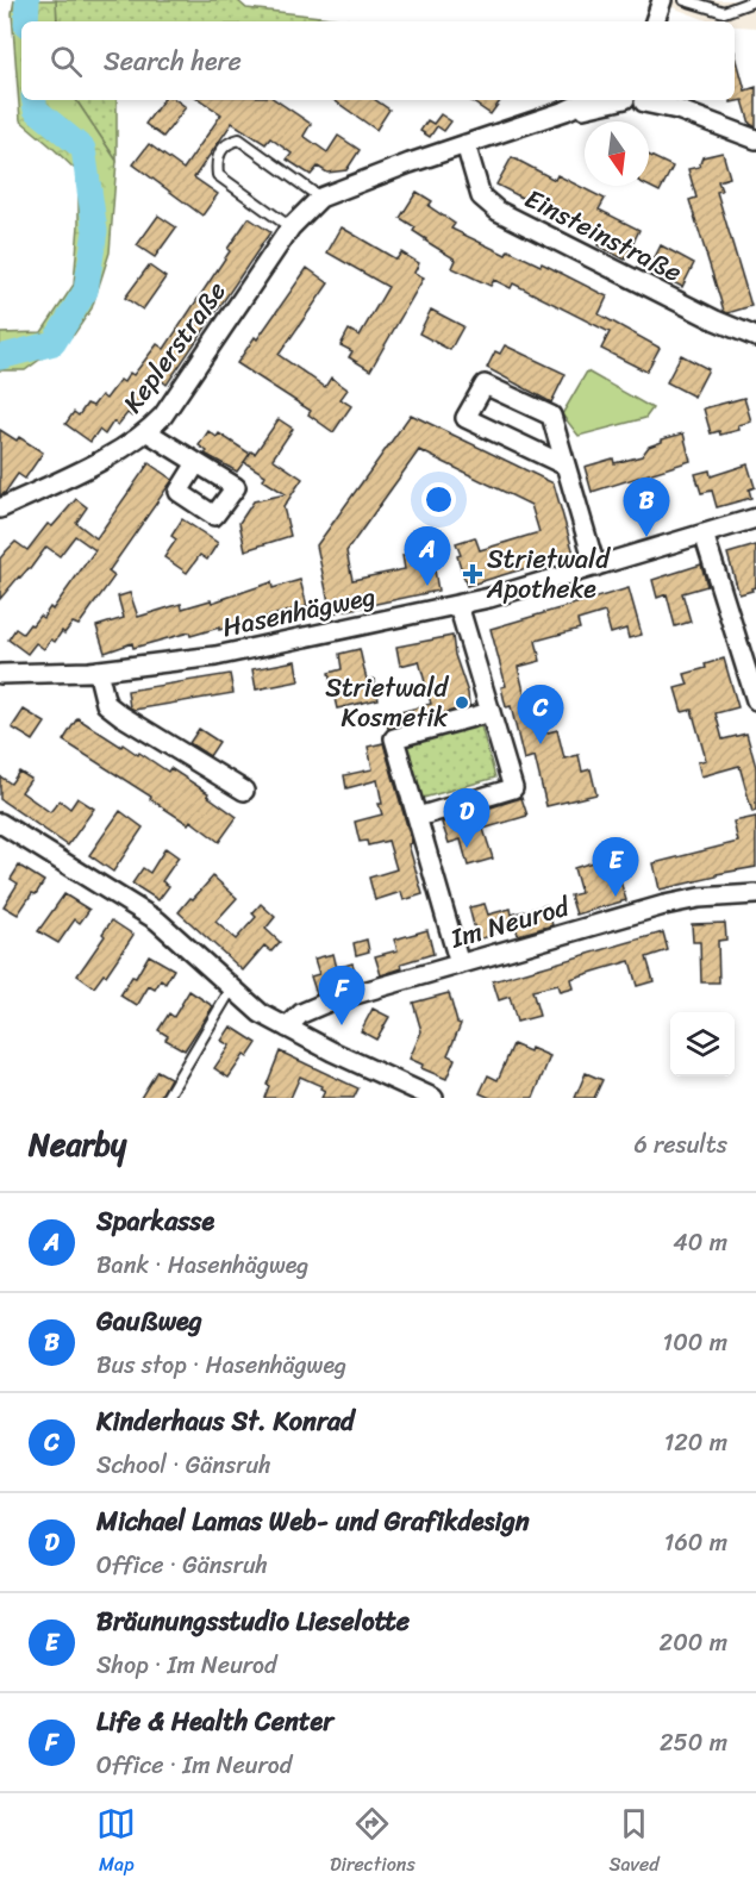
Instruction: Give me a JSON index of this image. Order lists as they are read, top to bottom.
{
  "streets": {
    "street": [
      "Einsteinstraße",
      "Keplerstraße",
      "Hasenhägweg",
      "Im Neurod"
    ]
  },
  "crossings": [
    ["Einsteinstraße", "Keplerstraße"]
  ],
  "places": {
    "health": ["Strietwald Apotheke"],
    "other": ["Strietwald Kosmetik"]
  },
  "north": "bottom",
  "page": {
    "search": "Search here",
    "pins": [
      "B",
      "A",
      "C",
      "D",
      "E",
      "F"
    ],
    "heading": ["Nearby", "6 results"],
    "list": [
      {
        "mark": "A",
        "name": "Sparkasse",
        "note": "Bank · Hasenhägweg",
        "value": "40 m"
      },
      {
        "mark": "B",
        "name": "Gaußweg",
        "note": "Bus stop · Hasenhägweg",
        "value": "100 m"
      },
      {
        "mark": "C",
        "name": "Kinderhaus St. Konrad",
        "note": "School · Gänsruh",
        "value": "120 m"
      },
      {
        "mark": "D",
        "name": "Michael Lamas Web- und Grafikdesign",
        "note": "Office · Gänsruh",
        "value": "160 m"
      },
      {
        "mark": "E",
        "name": "Bräunungsstudio Lieselotte",
        "note": "Shop · Im Neurod",
        "value": "200 m"
      },
      {
        "mark": "F",
        "name": "Life & Health Center",
        "note": "Office · Im Neurod",
        "value": "250 m"
      }
    ],
    "nav": ["Map", "Directions", "Saved"]
  }
}
